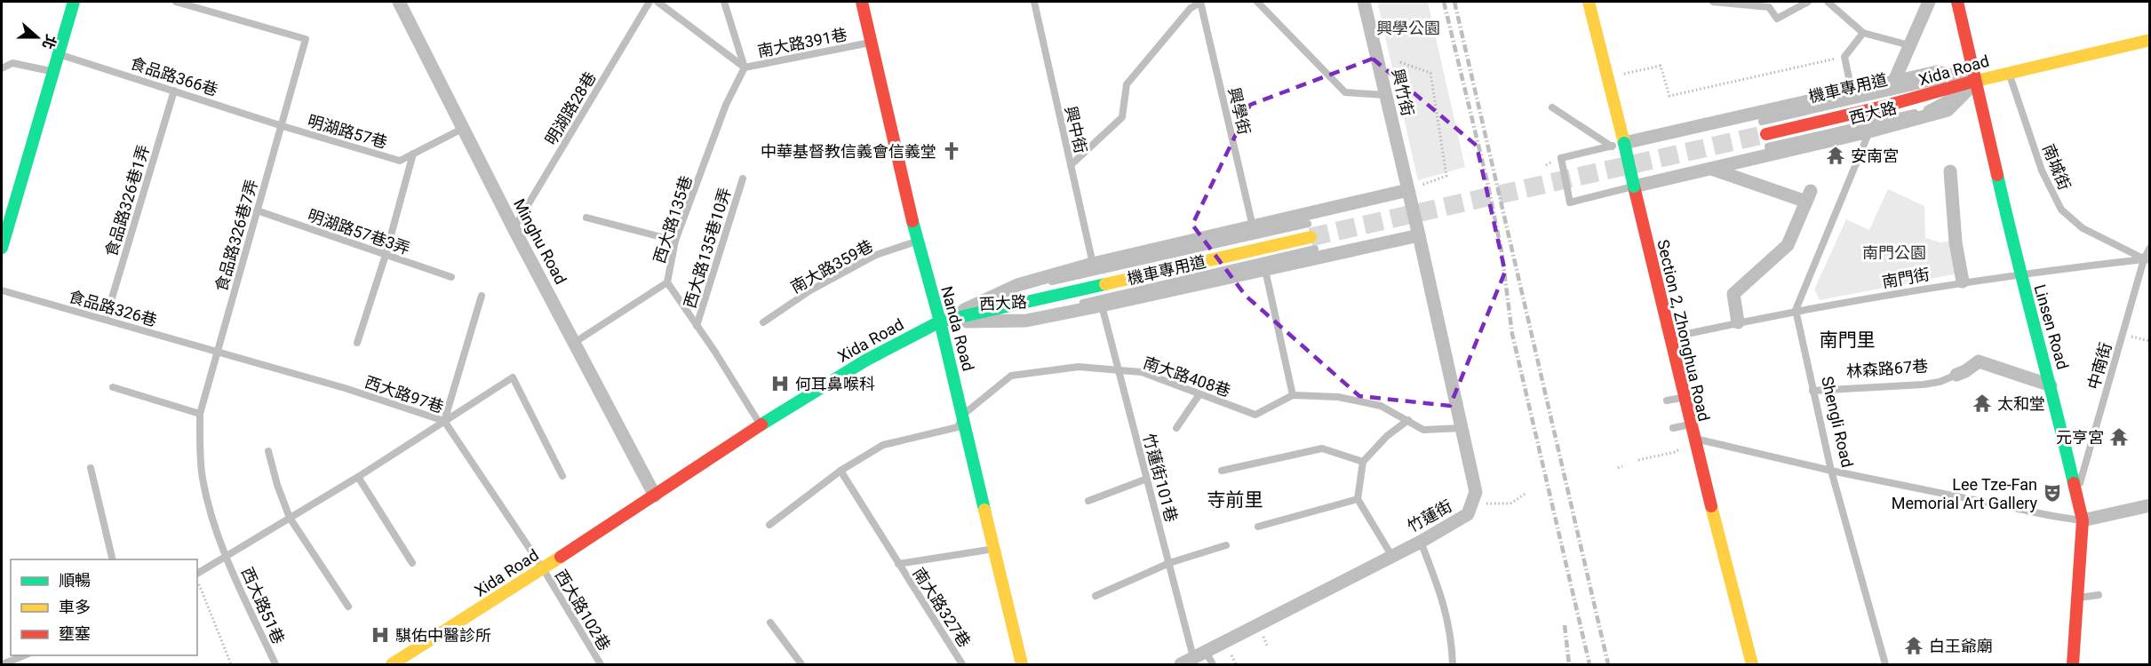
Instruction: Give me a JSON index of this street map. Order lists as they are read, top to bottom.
{
  "streets": {
    "street": [
      "Xida Road",
      "興竹街",
      "西大路",
      "Minghu Road",
      "Linsen Road",
      "Nanda Road",
      "Section 2, Zhonghua Road",
      "林森路67巷",
      "竹蓮街"
    ],
    "lane": [
      "南大路391巷",
      "食品路366巷",
      "機車專用道",
      "明湖路28巷",
      "興學街",
      "興中街",
      "明湖路57巷",
      "南城街",
      "食品路326巷1弄",
      "西大路135巷",
      "明湖路57巷3弄",
      "食品路326巷7弄",
      "西大路135巷10弄",
      "南大路359巷",
      "南門街",
      "食品路326巷",
      "中南街",
      "南大路408巷",
      "西大路97巷",
      "Shengli Road",
      "竹蓮街101巷",
      "西大路51巷",
      "南大路327巷",
      "西大路102巷"
    ]
  },
  "crossings": [
    ["南大路391巷", "西大路135巷"],
    ["南大路391巷", "Nanda Road"],
    ["Xida Road", "機車專用道"],
    ["Xida Road", "西大路"],
    ["Xida Road", "南城街"],
    ["Xida Road", "西大路135巷"],
    ["Xida Road", "Minghu Road"],
    ["Xida Road", "Linsen Road"],
    ["Xida Road", "Nanda Road"],
    ["Xida Road", "西大路97巷"],
    ["Xida Road", "西大路102巷"],
    ["食品路366巷", "明湖路57巷"],
    ["食品路366巷", "食品路326巷1弄"],
    ["食品路366巷", "食品路326巷7弄"],
    ["機車專用道", "西大路"],
    ["機車專用道", "Linsen Road"],
    ["興竹街", "西大路"],
    ["興竹街", "竹蓮街"],
    ["明湖路28巷", "Minghu Road"],
    ["興學街", "西大路"],
    ["西大路", "興中街"],
    ["西大路", "Linsen Road"],
    ["西大路", "Nanda Road"],
    ["西大路", "Section 2, Zhonghua Road"],
    ["西大路", "竹蓮街101巷"],
    ["西大路", "竹蓮街"],
    ["明湖路57巷", "食品路326巷7弄"],
    ["明湖路57巷", "Minghu Road"],
    ["南城街", "南門街"],
    ["南城街", "中南街"],
    ["食品路326巷1弄", "食品路326巷"],
    ["西大路135巷", "西大路135巷10弄"],
    ["明湖路57巷3弄", "食品路326巷7弄"],
    ["食品路326巷7弄", "食品路326巷"],
    ["食品路326巷7弄", "西大路97巷"],
    ["食品路326巷7弄", "西大路51巷"],
    ["南大路359巷", "Nanda Road"],
    ["南門街", "Linsen Road"],
    ["南門街", "Section 2, Zhonghua Road"],
    ["南門街", "中南街"],
    ["南門街", "Shengli Road"],
    ["食品路326巷", "西大路97巷"],
    ["Linsen Road", "中南街"],
    ["Linsen Road", "林森路67巷"],
    ["Nanda Road", "南大路408巷"],
    ["Nanda Road", "南大路327巷"],
    ["林森路67巷", "Shengli Road"],
    ["南大路408巷", "竹蓮街101巷"],
    ["西大路97巷", "西大路102巷"],
    ["竹蓮街101巷", "竹蓮街"]
  ],
  "districts": ["南門里", "寺前里"],
  "parks": ["興學公園", "南門公園"],
  "places": {
    "church": ["中華基督教信義會信義堂"],
    "temple": [
      "安南宮",
      "太和堂",
      "元亨宮",
      "白王爺廟"
    ],
    "hospital": ["何耳鼻喉科", "騏佑中醫診所"],
    "theatre": ["Lee Tze-Fan Memorial Art Gallery"]
  },
  "legend": ["順暢", "車多", "壅塞"],
  "north": "right"
}
